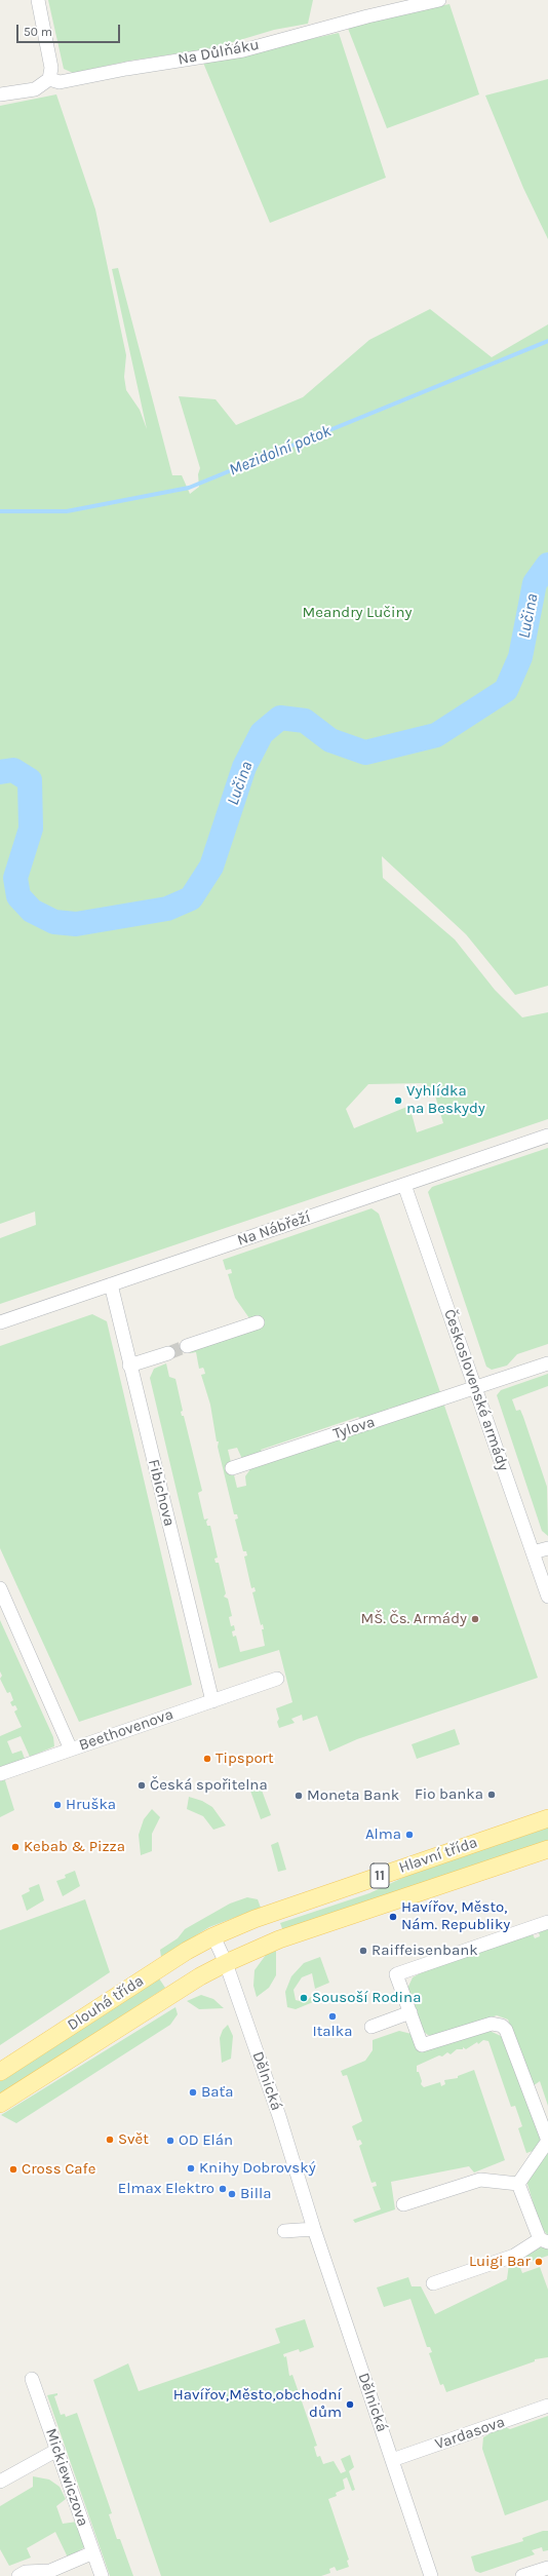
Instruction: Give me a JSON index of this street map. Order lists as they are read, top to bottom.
{
  "streets": {
    "main road": ["Hlavní třída", "11", "Dlouhá třída"],
    "street": [
      "Na Důlňáku",
      "Na Nábřeží",
      "Československé armády",
      "Tylova",
      "Fibichova",
      "Beethovenova",
      "Dělnická",
      "Vardasova",
      "Mickiewiczova"
    ]
  },
  "crossings": [
    ["Na Nábřeží", "Československé armády"],
    ["Na Nábřeží", "Fibichova"],
    ["Československé armády", "Tylova"],
    ["Fibichova", "Beethovenova"],
    ["Hlavní třída", "Dlouhá třída"],
    ["Hlavní třída", "Dělnická"],
    ["11", "Dělnická"],
    ["Dlouhá třída", "Dělnická"],
    ["Dělnická", "Vardasova"]
  ],
  "water": ["Mezidolní potok", "Lučina"],
  "parks": ["Meandry Lučiny"],
  "places": [
    "Vyhlídka na Beskydy",
    "MŠ. Čs. Armády",
    "Tipsport",
    "Česká spořitelna",
    "Fio banka",
    "Moneta Bank",
    "Hruška",
    "Alma",
    "Kebab & Pizza",
    "Havířov, Město, Nám. Republiky",
    "Raiffeisenbank",
    "Sousoší Rodina",
    "Italka",
    "Baťa",
    "Svět",
    "OD Elán",
    "Knihy Dobrovský",
    "Cross Cafe",
    "Elmax Elektro",
    "Billa",
    "Luigi Bar",
    "Havířov,Město,obchodní dům"
  ],
  "scale_bar": "50 m"
}
